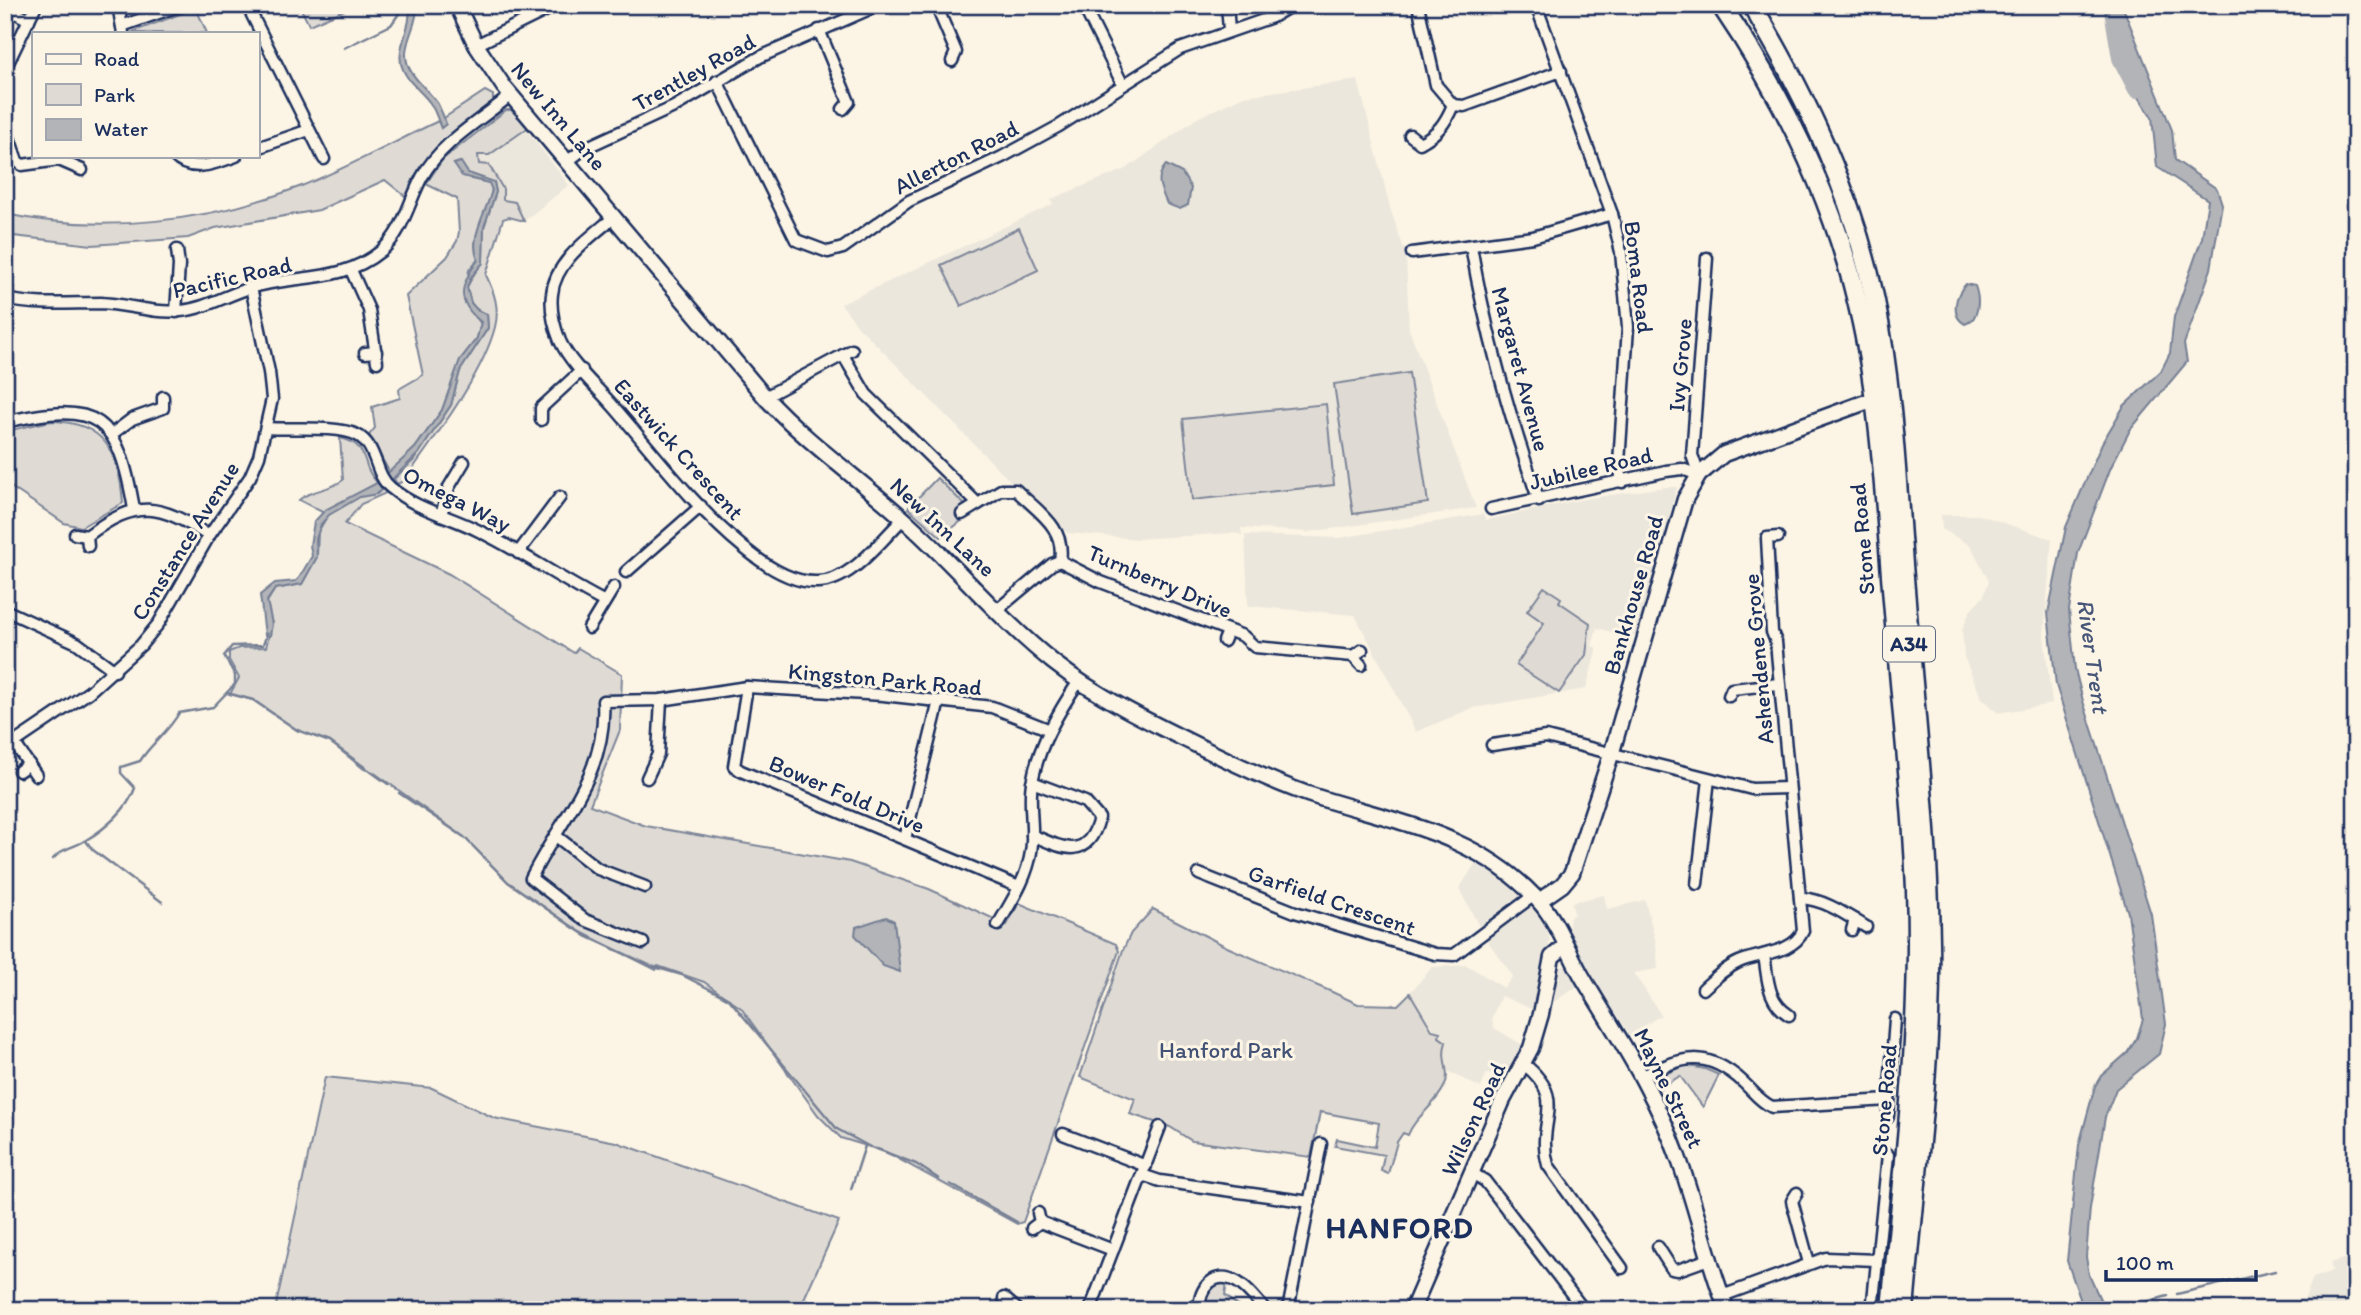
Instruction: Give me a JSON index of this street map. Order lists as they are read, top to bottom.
{
  "streets": {
    "highway": ["Stone Road", "A34"],
    "street": [
      "Trentley Road",
      "New Inn Lane",
      "Allerton Road",
      "Pacific Road",
      "Boma Road",
      "Ivy Grove",
      "Margaret Avenue",
      "Eastwick Crescent",
      "Jubilee Road",
      "Omega Way",
      "Constance Avenue",
      "Turnberry Drive",
      "Bankhouse Road",
      "Ashendene Grove",
      "Kingston Park Road",
      "Bower Fold Drive",
      "Garfield Crescent",
      "Mayne Street",
      "Wilson Road"
    ]
  },
  "crossings": [
    ["Trentley Road", "New Inn Lane"],
    ["Trentley Road", "Allerton Road"],
    ["New Inn Lane", "Pacific Road"],
    ["New Inn Lane", "Eastwick Crescent"],
    ["New Inn Lane", "Turnberry Drive"],
    ["New Inn Lane", "Bankhouse Road"],
    ["New Inn Lane", "Garfield Crescent"],
    ["New Inn Lane", "Mayne Street"],
    ["Pacific Road", "Constance Avenue"],
    ["Boma Road", "Jubilee Road"],
    ["Ivy Grove", "Jubilee Road"],
    ["Ivy Grove", "Bankhouse Road"],
    ["Margaret Avenue", "Jubilee Road"],
    ["Jubilee Road", "Bankhouse Road"],
    ["Omega Way", "Constance Avenue"],
    ["Stone Road", "Bankhouse Road"],
    ["Bankhouse Road", "Garfield Crescent"],
    ["Bankhouse Road", "Mayne Street"],
    ["Kingston Park Road", "Bower Fold Drive"],
    ["Garfield Crescent", "Mayne Street"],
    ["Mayne Street", "Wilson Road"]
  ],
  "districts": ["HANFORD"],
  "water": ["River Trent"],
  "parks": ["Hanford Park"],
  "legend": ["Road", "Park", "Water"],
  "scale_bar": "100 m"
}
